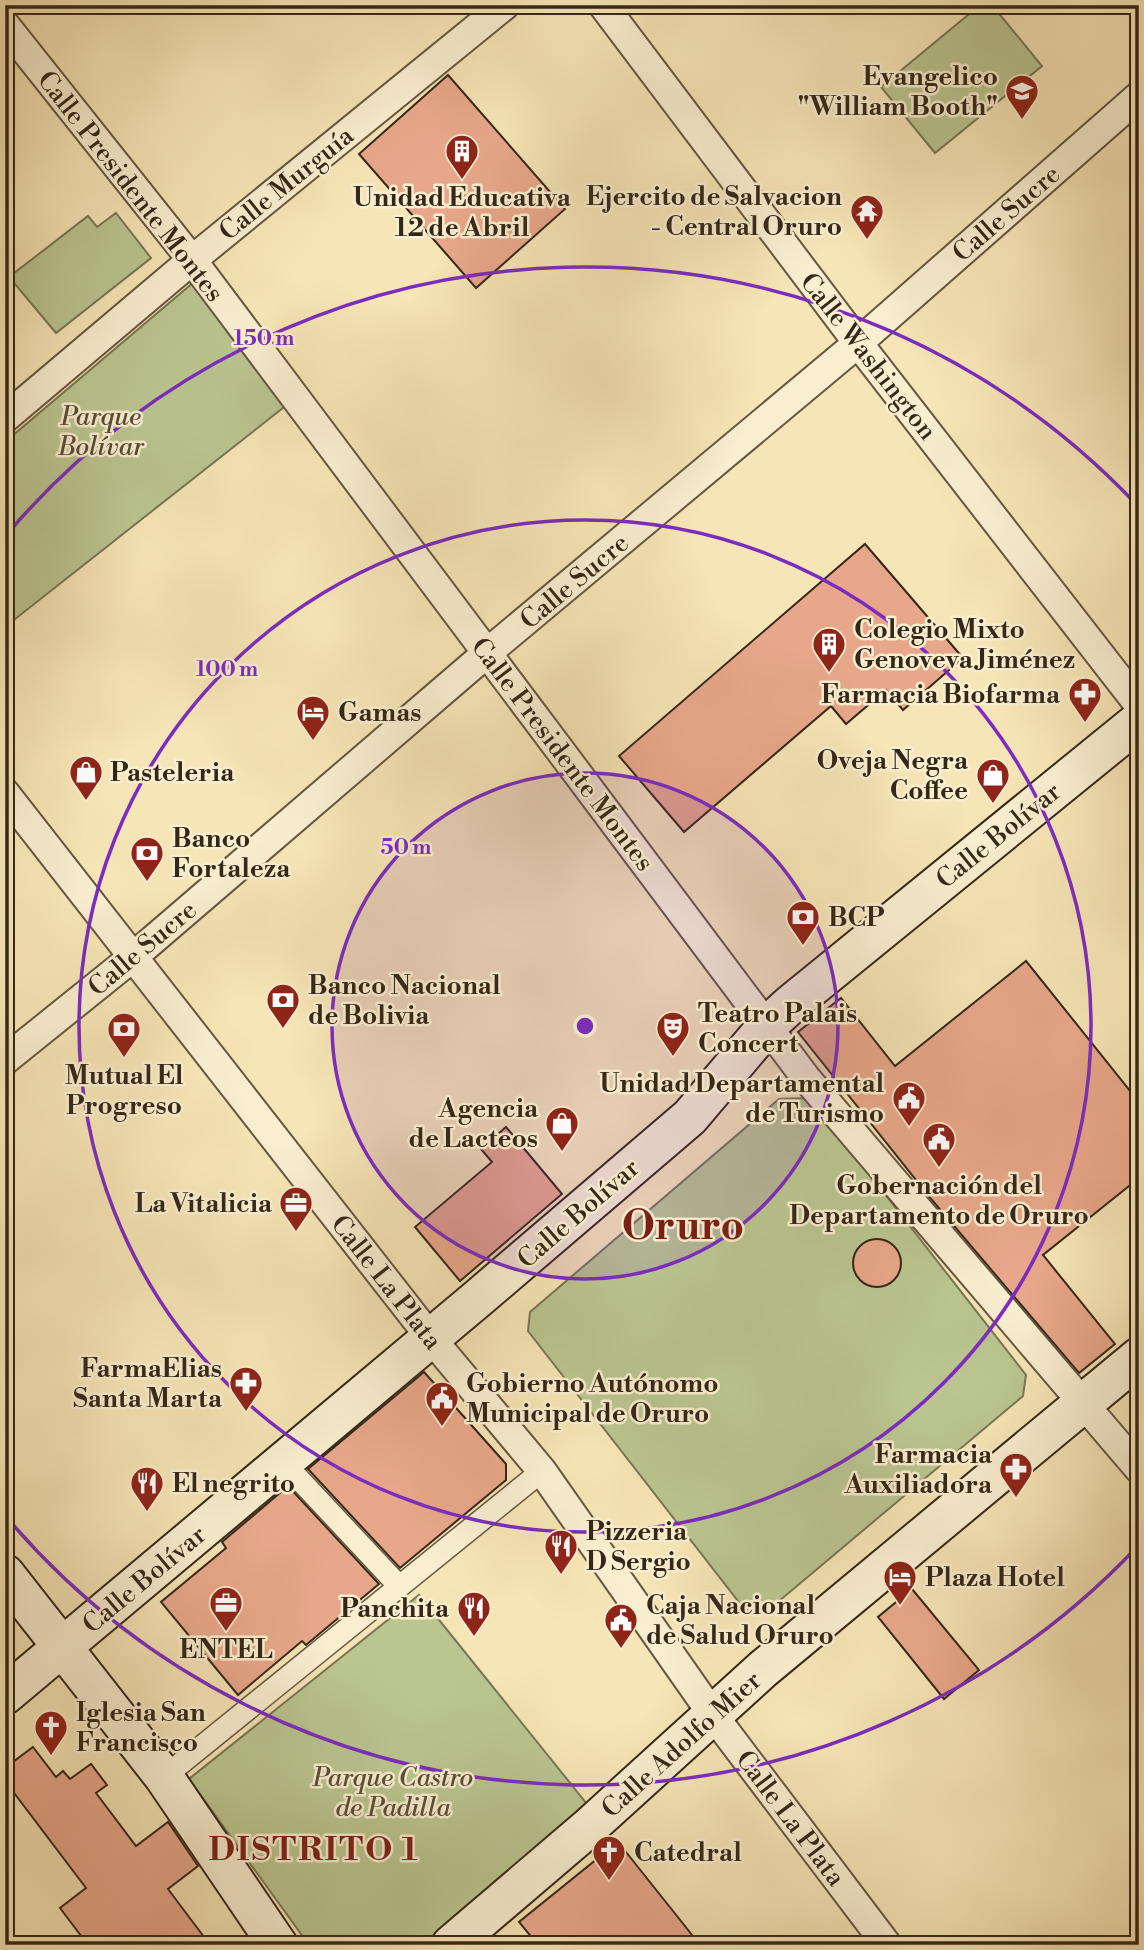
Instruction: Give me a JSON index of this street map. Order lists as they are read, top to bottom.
{
  "streets": {
    "main road": ["Calle Bolívar", "Calle Adolfo Mier"],
    "street": [
      "Calle Murguía",
      "Calle Presidente Montes",
      "Calle Sucre",
      "Calle Washington",
      "Calle La Plata"
    ]
  },
  "crossings": [
    ["Calle Murguía", "Calle Presidente Montes"],
    ["Calle Presidente Montes", "Calle Sucre"],
    ["Calle Presidente Montes", "Calle Bolívar"],
    ["Calle Presidente Montes", "Calle Adolfo Mier"],
    ["Calle Sucre", "Calle Washington"],
    ["Calle Sucre", "Calle La Plata"],
    ["Calle Bolívar", "Calle La Plata"],
    ["Calle La Plata", "Calle Adolfo Mier"]
  ],
  "districts": ["Oruro", "DISTRITO 1"],
  "parks": ["Parque Bolívar", "Parque Castro de Padilla"],
  "places": {
    "school or university": ["Evangelico \"William Booth\""],
    "building": ["Unidad Educativa 12 de Abril", "Colegio Mixto Genoveva Jiménez"],
    "temple": ["Ejercito de Salvacion - Central Oruro"],
    "pharmacy": ["Farmacia Biofarma", "FarmaElias Santa Marta", "Farmacia Auxiliadora"],
    "hotel": ["Gamas", "Plaza Hotel"],
    "shop": ["Pasteleria", "Oveja Negra Coffee", "Agencia de Lacteos"],
    "bank": [
      "Banco Fortaleza",
      "BCP",
      "Banco Nacional de Bolivia",
      "Mutual El Progreso"
    ],
    "theatre": ["Teatro Palais Concert"],
    "public building": [
      "Unidad Departamental de Turismo",
      "Gobernación del Departamento de Oruro",
      "Gobierno Autónomo Municipal de Oruro",
      "Caja Nacional de Salud Oruro"
    ],
    "office": ["La Vitalicia", "ENTEL"],
    "restaurant": ["El negrito", "Pizzeria D Sergio", "Panchita"],
    "church": ["Iglesia San Francisco", "Catedral"]
  },
  "rings": ["150 m", "100 m", "50 m"]
}
